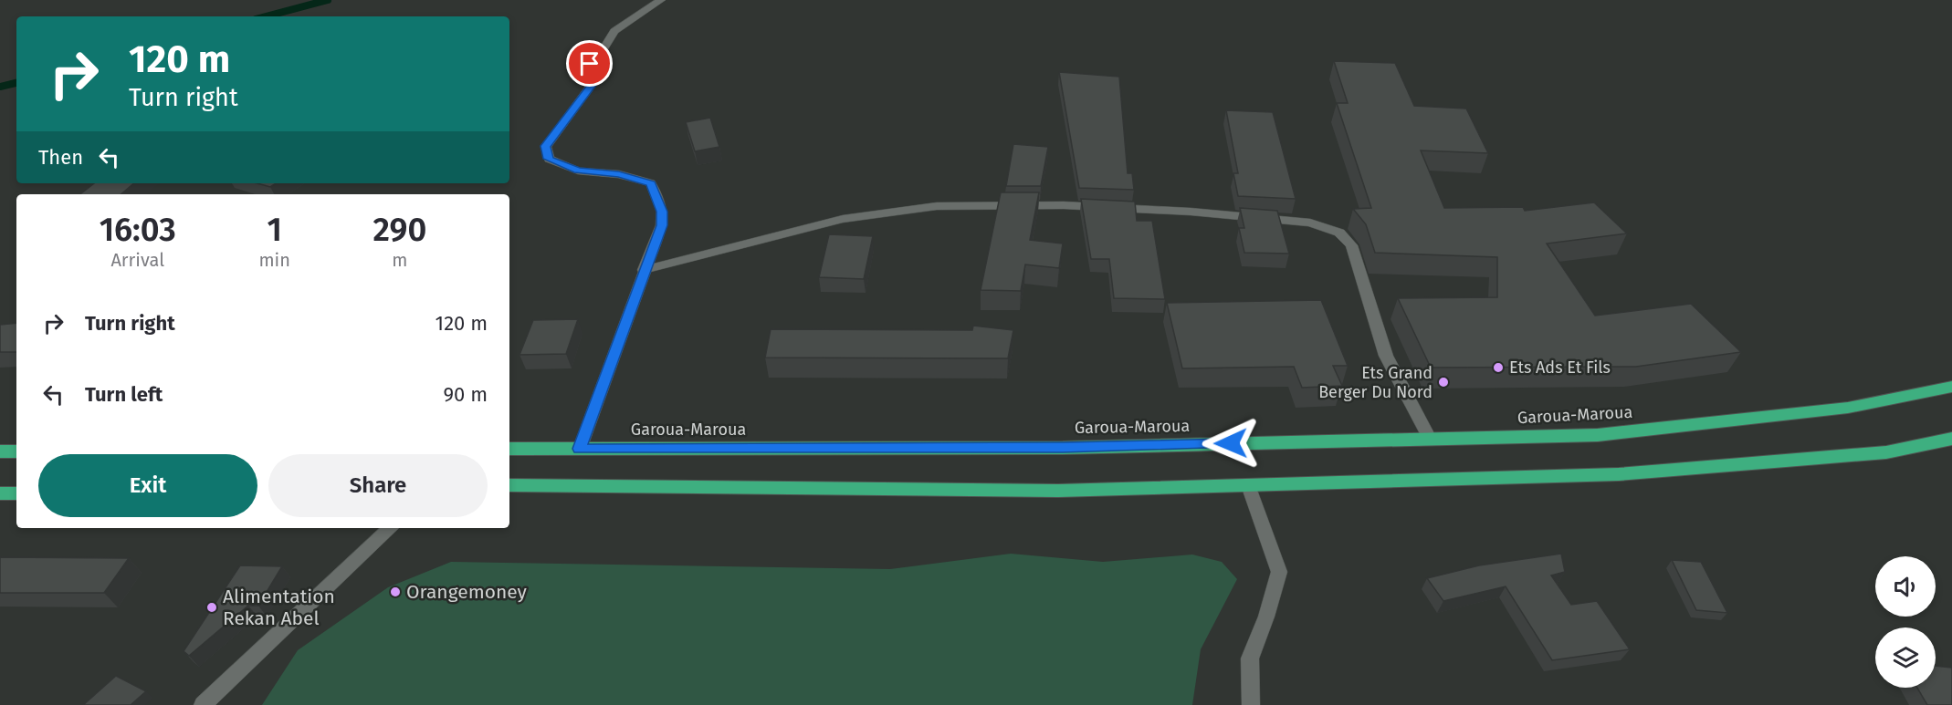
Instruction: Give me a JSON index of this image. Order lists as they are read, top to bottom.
{
  "streets": {
    "highway": ["Garoua-Maroua"]
  },
  "places": [
    "Ets Ads Et Fils",
    "Ets Grand Berger Du Nord",
    "Orangemoney",
    "Alimentation Rekan Abel"
  ],
  "page": {
    "turn": ["120 m", "Turn right"],
    "then": "Then",
    "eta": [
      "16:03",
      "Arrival",
      "1",
      "min",
      "290",
      "m"
    ],
    "list": [
      {
        "name": "Turn right",
        "value": "120 m"
      },
      {
        "name": "Turn left",
        "value": "90 m"
      }
    ],
    "buttons": ["Exit", "Share"]
  }
}
